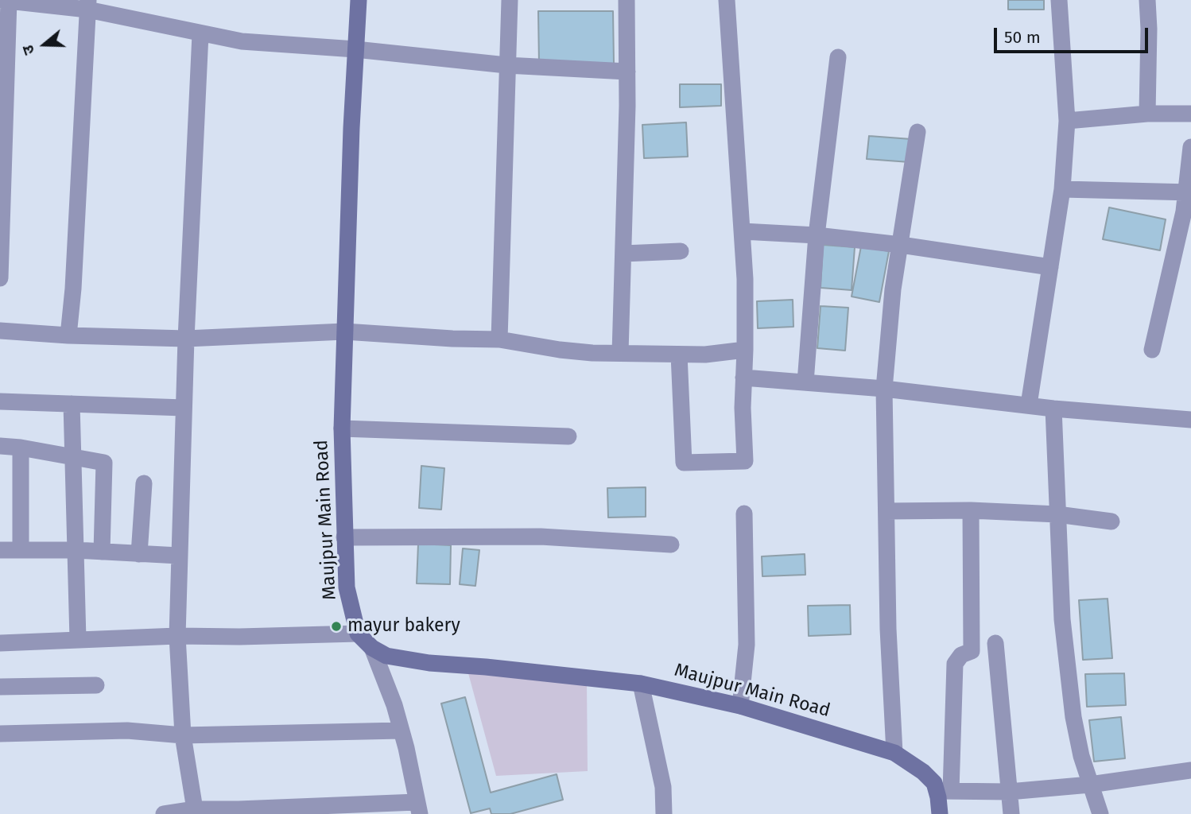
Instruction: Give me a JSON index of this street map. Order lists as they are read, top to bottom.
{
  "streets": {
    "street": ["Maujpur Main Road"]
  },
  "places": ["mayur bakery"],
  "scale_bar": "50 m",
  "north": "left"
}
